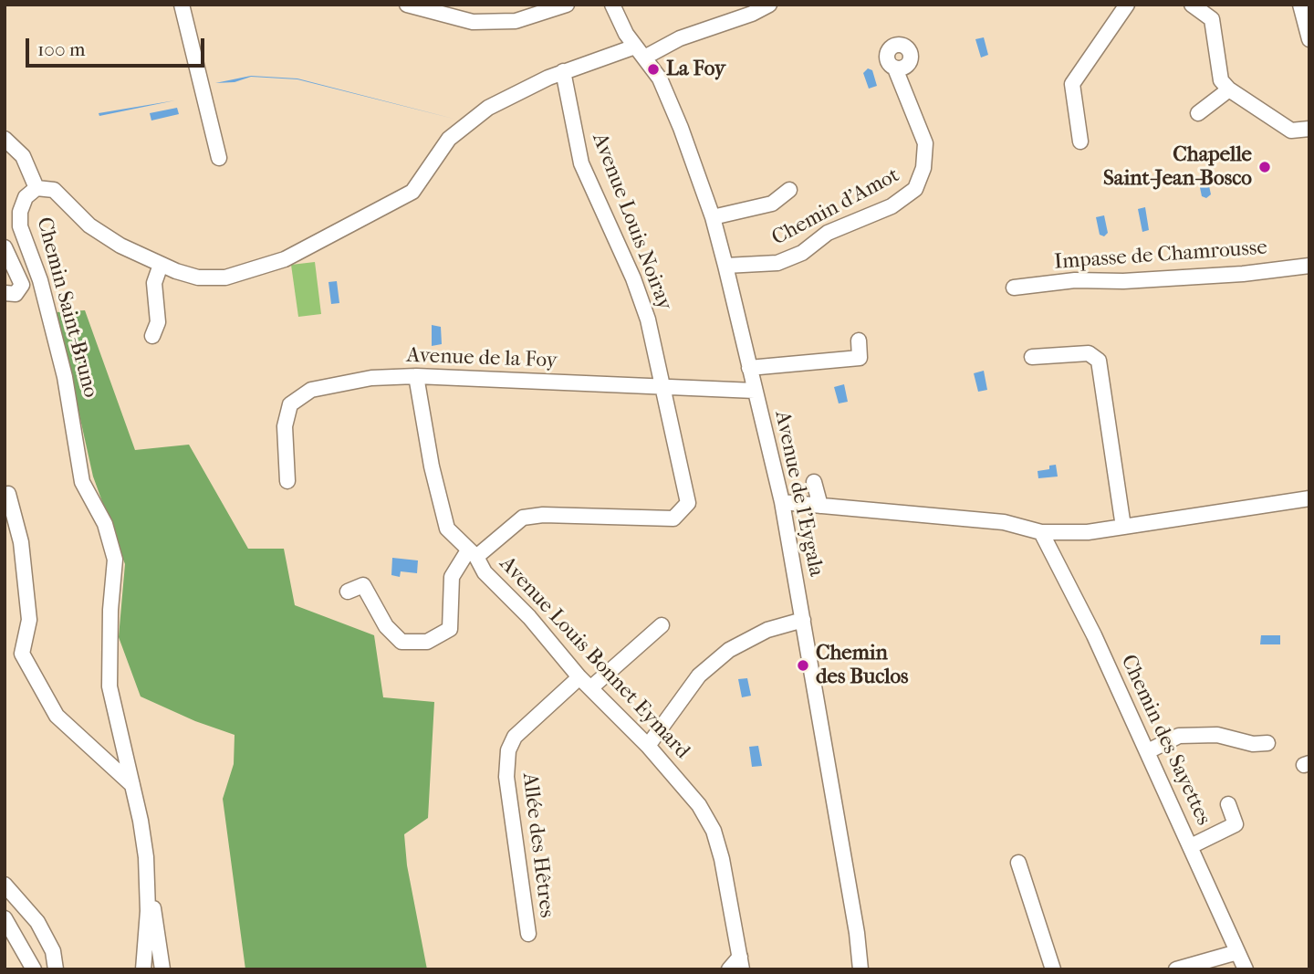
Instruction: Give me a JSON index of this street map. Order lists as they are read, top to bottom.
{
  "streets": {
    "street": [
      "Chemin d'Amot",
      "Avenue Louis Noiray",
      "Impasse de Chamrousse",
      "Chemin Saint-Bruno",
      "Avenue de la Foy",
      "Avenue de l'Eygala",
      "Avenue Louis Bonnet Eymard",
      "Chemin des Sayettes",
      "Allée des Hêtres"
    ]
  },
  "crossings": [
    ["Chemin d'Amot", "Avenue de l'Eygala"],
    ["Avenue Louis Noiray", "Chemin Saint-Bruno"],
    ["Avenue Louis Noiray", "Avenue de la Foy"],
    ["Avenue Louis Noiray", "Avenue Louis Bonnet Eymard"],
    ["Chemin Saint-Bruno", "Avenue de l'Eygala"],
    ["Avenue de la Foy", "Avenue de l'Eygala"],
    ["Avenue de la Foy", "Avenue Louis Bonnet Eymard"],
    ["Avenue Louis Bonnet Eymard", "Allée des Hêtres"]
  ],
  "places": ["La Foy", "Chapelle Saint-Jean-Bosco", "Chemin des Buclos"],
  "scale_bar": "100 m"
}
